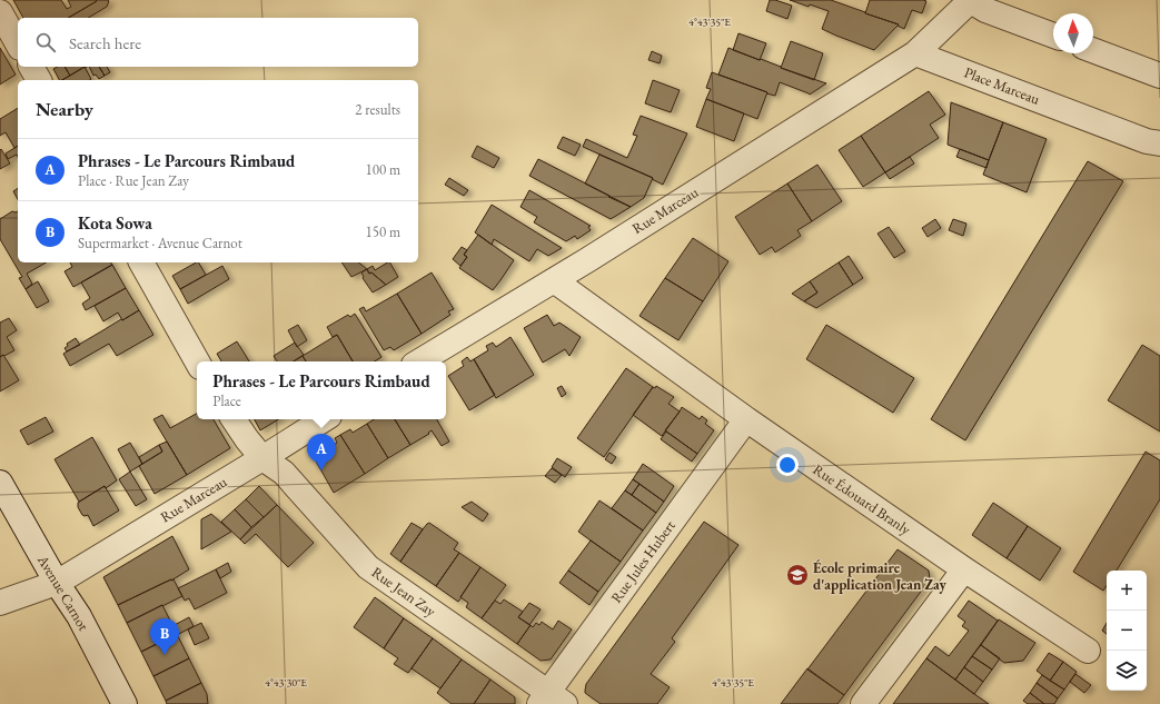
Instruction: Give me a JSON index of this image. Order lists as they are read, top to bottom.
{
  "streets": {
    "street": [
      "Place Marceau",
      "Rue Marceau",
      "Rue Édouard Branly",
      "Rue Jules Hubert",
      "Rue Jean Zay",
      "Avenue Carnot"
    ]
  },
  "crossings": [
    ["Place Marceau", "Rue Marceau"],
    ["Rue Marceau", "Rue Édouard Branly"],
    ["Rue Marceau", "Rue Jean Zay"],
    ["Rue Marceau", "Avenue Carnot"],
    ["Rue Édouard Branly", "Rue Jules Hubert"],
    ["Rue Jules Hubert", "Rue Jean Zay"]
  ],
  "places": {
    "school or university": ["École primaire d'application Jean Zay"]
  },
  "north": "top",
  "page": {
    "search": "Search here",
    "heading": ["Nearby", "2 results"],
    "list": [
      {
        "mark": "A",
        "name": "Phrases - Le Parcours Rimbaud",
        "note": "Place · Rue Jean Zay",
        "value": "100 m"
      },
      {
        "mark": "B",
        "name": "Kota Sowa",
        "note": "Supermarket · Avenue Carnot",
        "value": "150 m"
      }
    ],
    "popup": ["Phrases - Le Parcours Rimbaud", "Place"],
    "pins": ["A", "B"],
    "map_buttons": ["+", "−"]
  },
  "coordinates": ["4°43'35\"E", "4°43'30\"E"]
}
